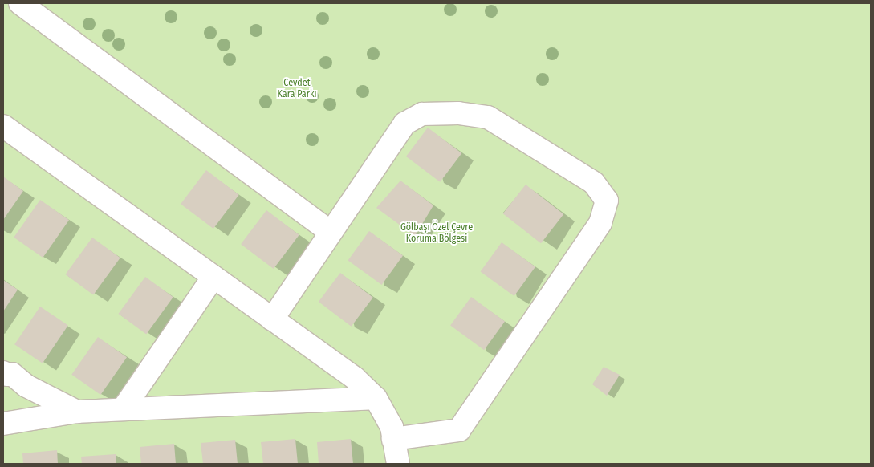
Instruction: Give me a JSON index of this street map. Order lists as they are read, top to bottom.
{
  "parks": ["Cevdet Kara Parkı", "Gölbaşı Özel Çevre Koruma Bölgesi"]
}
